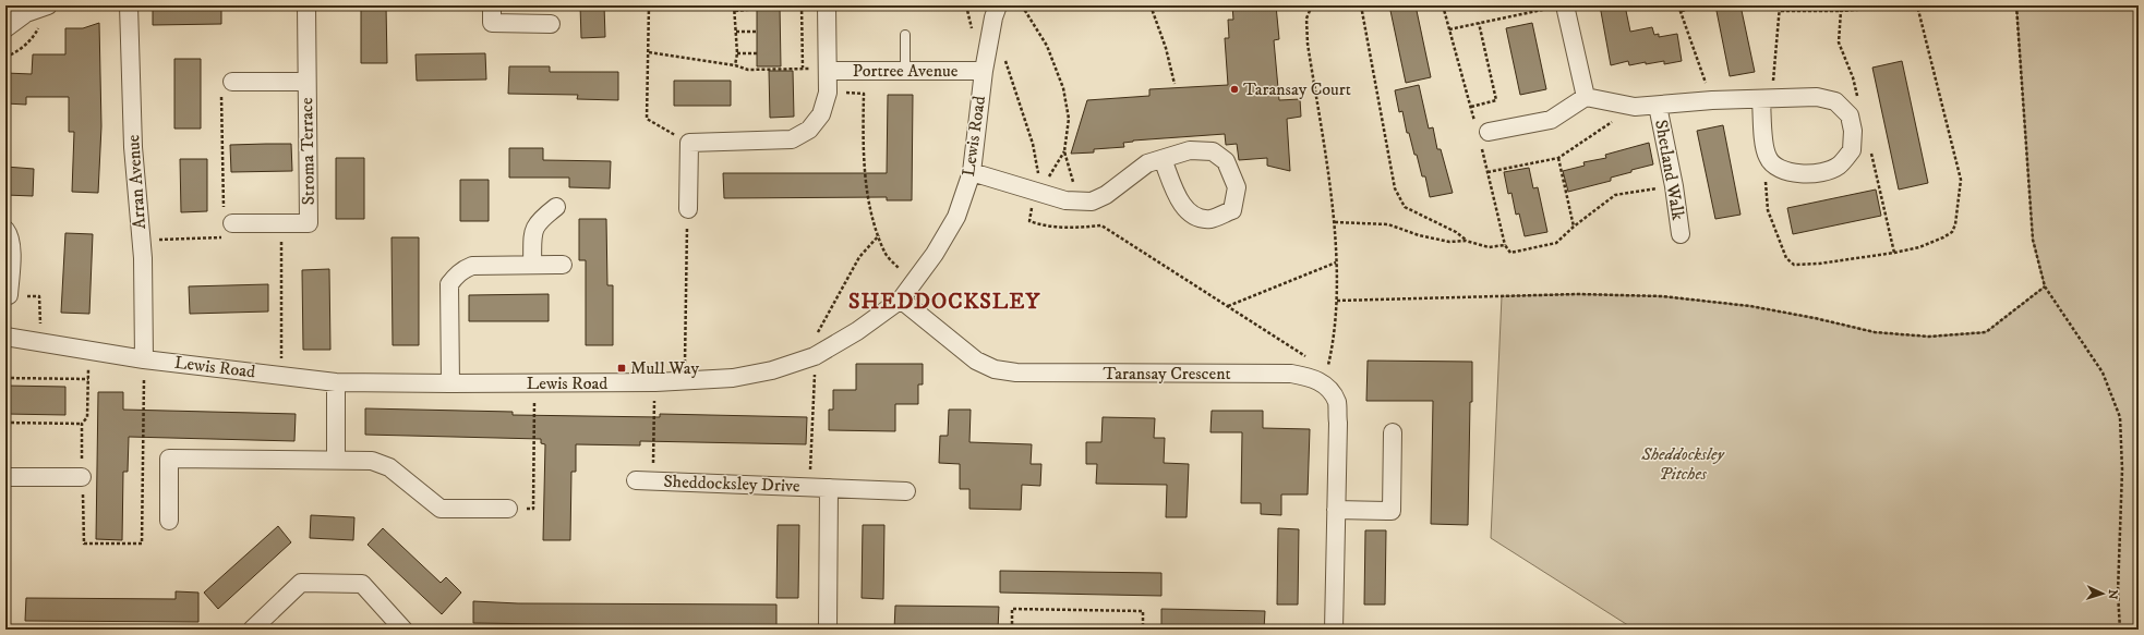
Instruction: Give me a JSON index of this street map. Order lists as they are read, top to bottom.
{
  "streets": {
    "street": [
      "Portree Avenue",
      "Lewis Road",
      "Stroma Terrace",
      "Shetland Walk",
      "Arran Avenue",
      "Taransay Crescent",
      "Sheddocksley Drive"
    ]
  },
  "crossings": [
    ["Portree Avenue", "Lewis Road"],
    ["Lewis Road", "Arran Avenue"],
    ["Lewis Road", "Taransay Crescent"]
  ],
  "districts": ["SHEDDOCKSLEY"],
  "parks": ["Sheddocksley Pitches"],
  "places": {
    "other": ["Taransay Court"],
    "transit": ["Mull Way"]
  },
  "north": "right"
}
